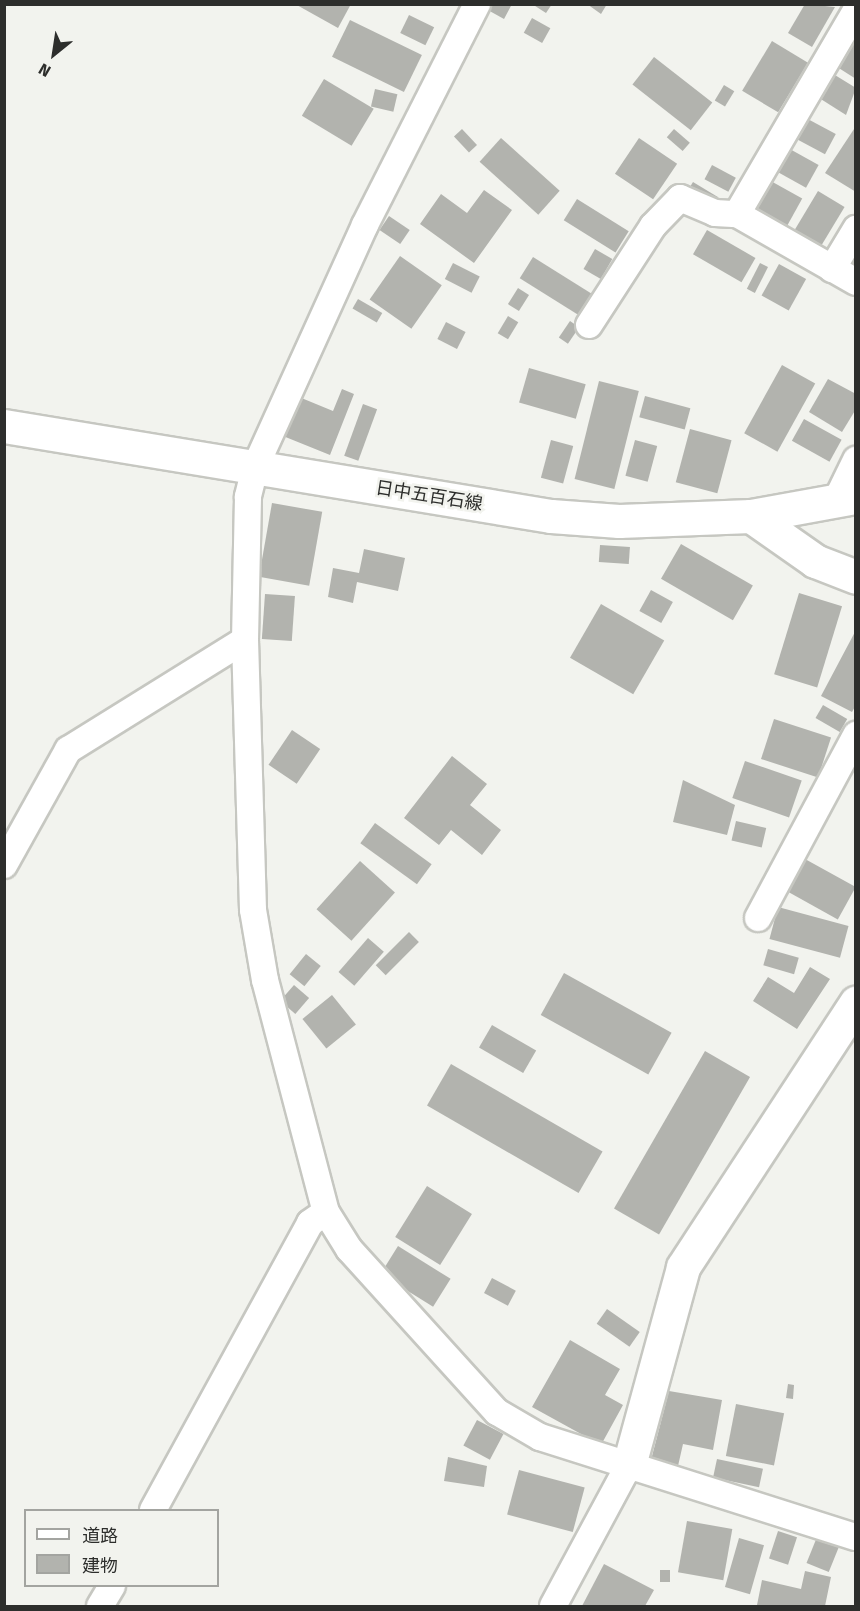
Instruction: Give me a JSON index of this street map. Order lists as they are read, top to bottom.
{
  "streets": {
    "main road": ["日中五百石線"]
  },
  "legend": ["道路", "建物"],
  "north": "bottom left"
}
